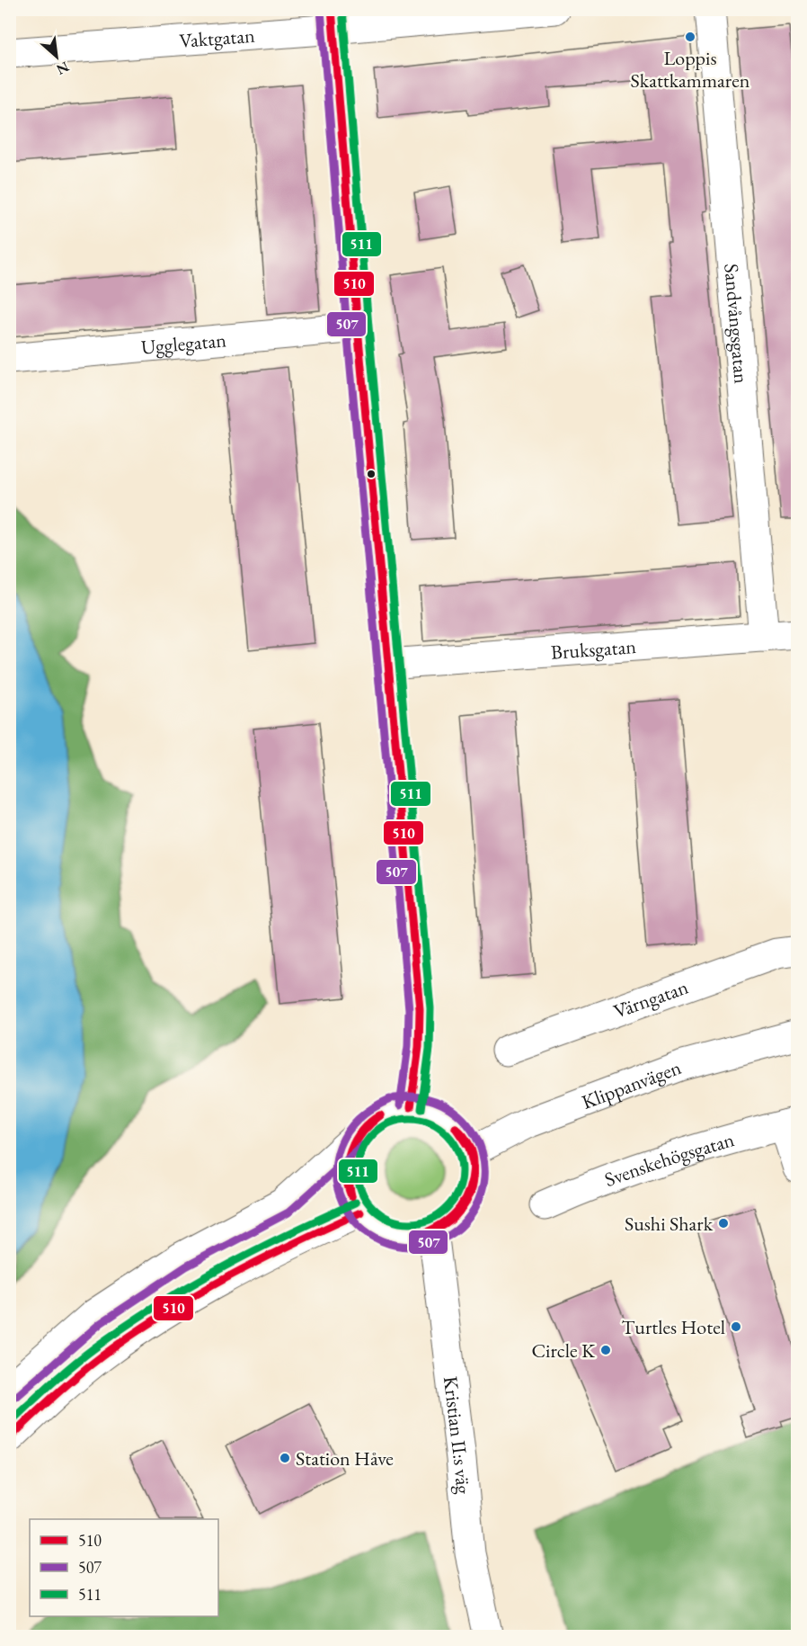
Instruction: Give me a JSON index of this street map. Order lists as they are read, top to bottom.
{
  "streets": {
    "street": [
      "Vaktgatan",
      "Sandvångsgatan",
      "Ugglegatan",
      "Bruksgatan",
      "Värngatan",
      "Klippanvägen",
      "Svenskehögsgatan",
      "Kristian II:s väg"
    ]
  },
  "crossings": [
    ["Sandvångsgatan", "Bruksgatan"],
    ["Klippanvägen", "Kristian II:s väg"]
  ],
  "places": [
    "Loppis Skattkammaren",
    "Sushi Shark",
    "Turtles Hotel",
    "Circle K",
    "Station Håve"
  ],
  "lines": ["transit line 510", "transit line 511", "transit line 507"],
  "legend": ["510", "507", "511"],
  "north": "bottom right"
}
